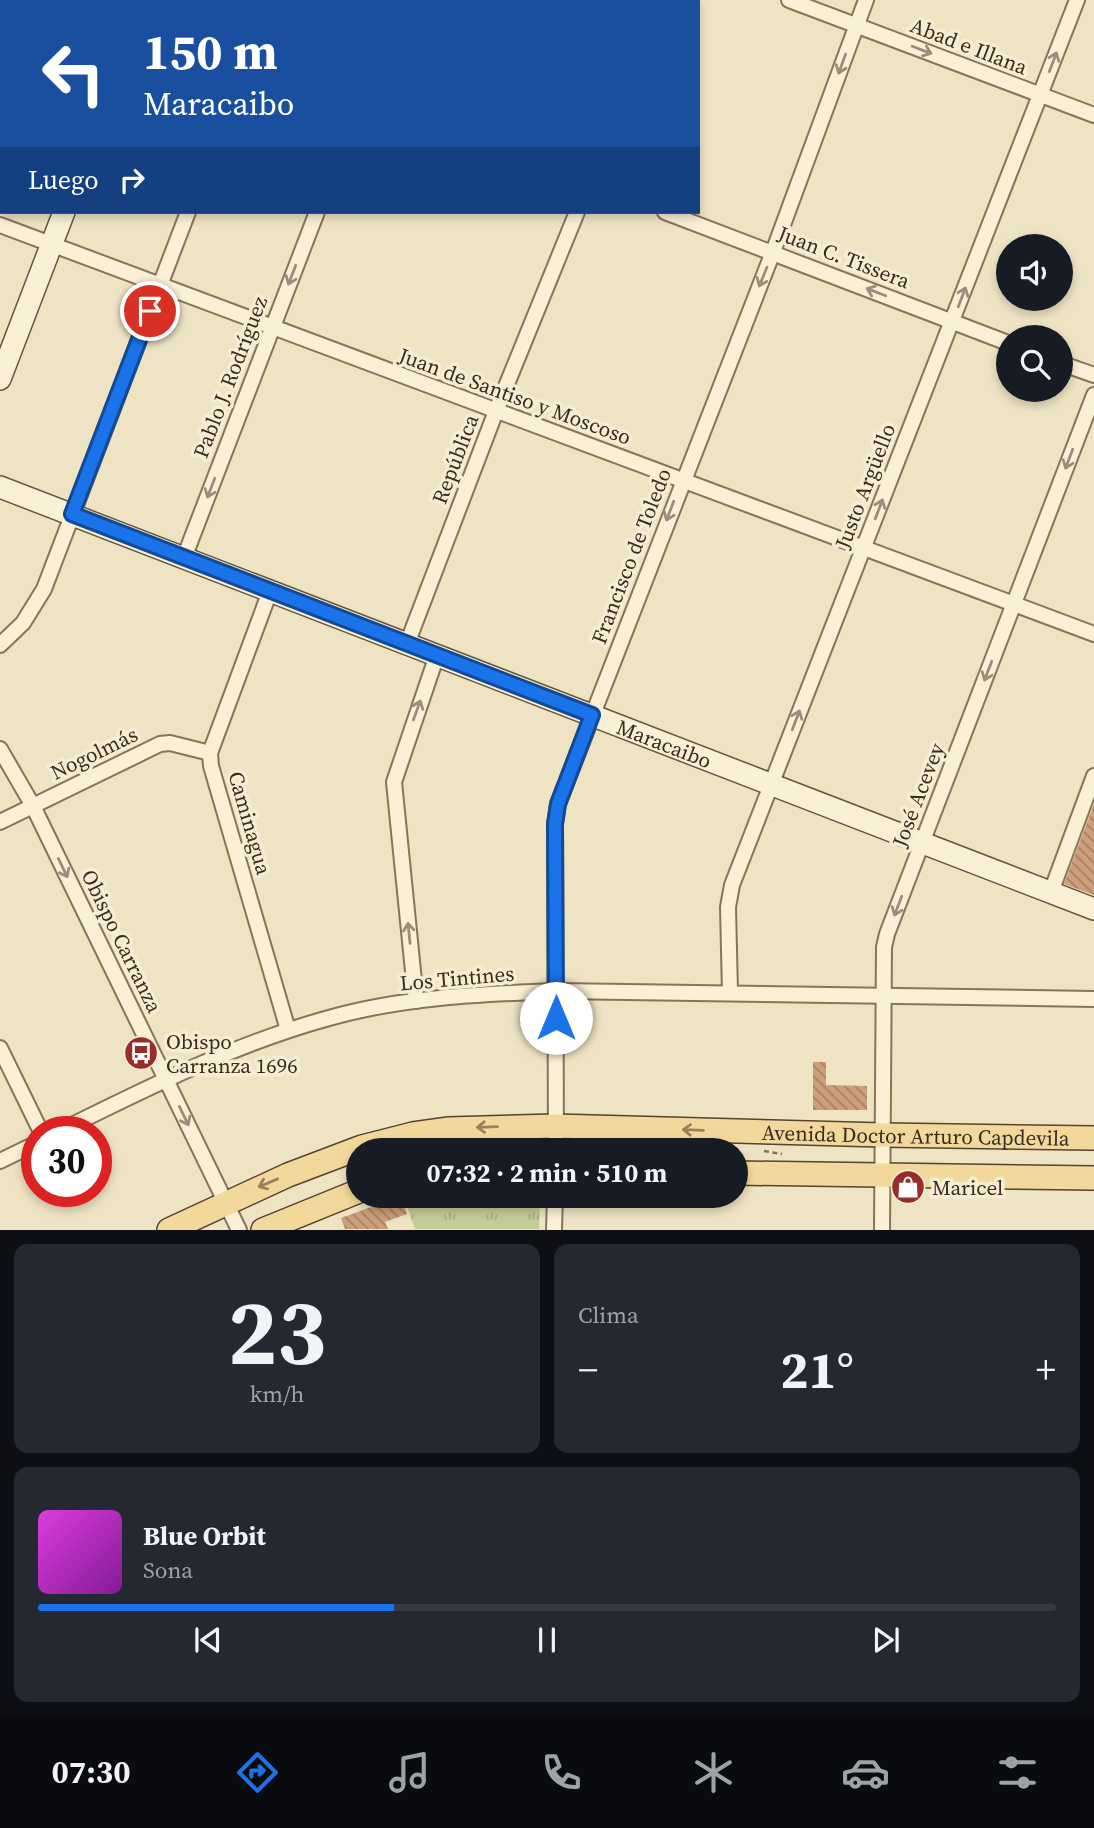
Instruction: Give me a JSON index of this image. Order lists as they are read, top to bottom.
{
  "streets": {
    "main road": ["Maracaibo", "Avenida Doctor Arturo Capdevila"],
    "street": [
      "Abad e Illana",
      "Juan C. Tissera",
      "Pablo J. Rodríguez",
      "Juan de Santiso y Moscoso",
      "República",
      "Justo Argüello",
      "Francisco de Toledo",
      "Nogolmás",
      "José Acevey",
      "Caminagua",
      "Obispo Carranza",
      "Los Tintines"
    ]
  },
  "crossings": [
    ["Abad e Illana", "Justo Argüello"],
    ["Abad e Illana", "Francisco de Toledo"],
    ["Juan C. Tissera", "Justo Argüello"],
    ["Juan C. Tissera", "Francisco de Toledo"],
    ["Pablo J. Rodríguez", "Juan de Santiso y Moscoso"],
    ["Pablo J. Rodríguez", "Maracaibo"],
    ["Juan de Santiso y Moscoso", "República"],
    ["Juan de Santiso y Moscoso", "Justo Argüello"],
    ["Juan de Santiso y Moscoso", "Francisco de Toledo"],
    ["Juan de Santiso y Moscoso", "José Acevey"],
    ["República", "Maracaibo"],
    ["Justo Argüello", "Maracaibo"],
    ["Justo Argüello", "Los Tintines"],
    ["Francisco de Toledo", "Maracaibo"],
    ["Francisco de Toledo", "Los Tintines"],
    ["Francisco de Toledo", "Avenida Doctor Arturo Capdevila"],
    ["Maracaibo", "José Acevey"],
    ["Maracaibo", "Caminagua"],
    ["Nogolmás", "Caminagua"],
    ["Nogolmás", "Obispo Carranza"],
    ["José Acevey", "Los Tintines"],
    ["José Acevey", "Avenida Doctor Arturo Capdevila"],
    ["Caminagua", "Los Tintines"],
    ["Obispo Carranza", "Los Tintines"],
    ["Obispo Carranza", "Avenida Doctor Arturo Capdevila"]
  ],
  "one_way": [
    "Abad e Illana",
    "Juan C. Tissera",
    "Justo Argüello",
    "Francisco de Toledo",
    "José Acevey",
    "Obispo Carranza"
  ],
  "places": {
    "bus stop": ["Obispo Carranza 1696"],
    "shop": ["Maricel"]
  },
  "page": {
    "turn": ["150 m", "Maracaibo"],
    "then": "Luego",
    "limit": "30",
    "trip": "07:32 · 2 min · 510 m",
    "tile": [
      ["23", "km/h"],
      "Clima"
    ],
    "heat": ["−", "21°", "+"],
    "song": ["Blue Orbit", "Sona"],
    "tabs": "07:30"
  }
}
